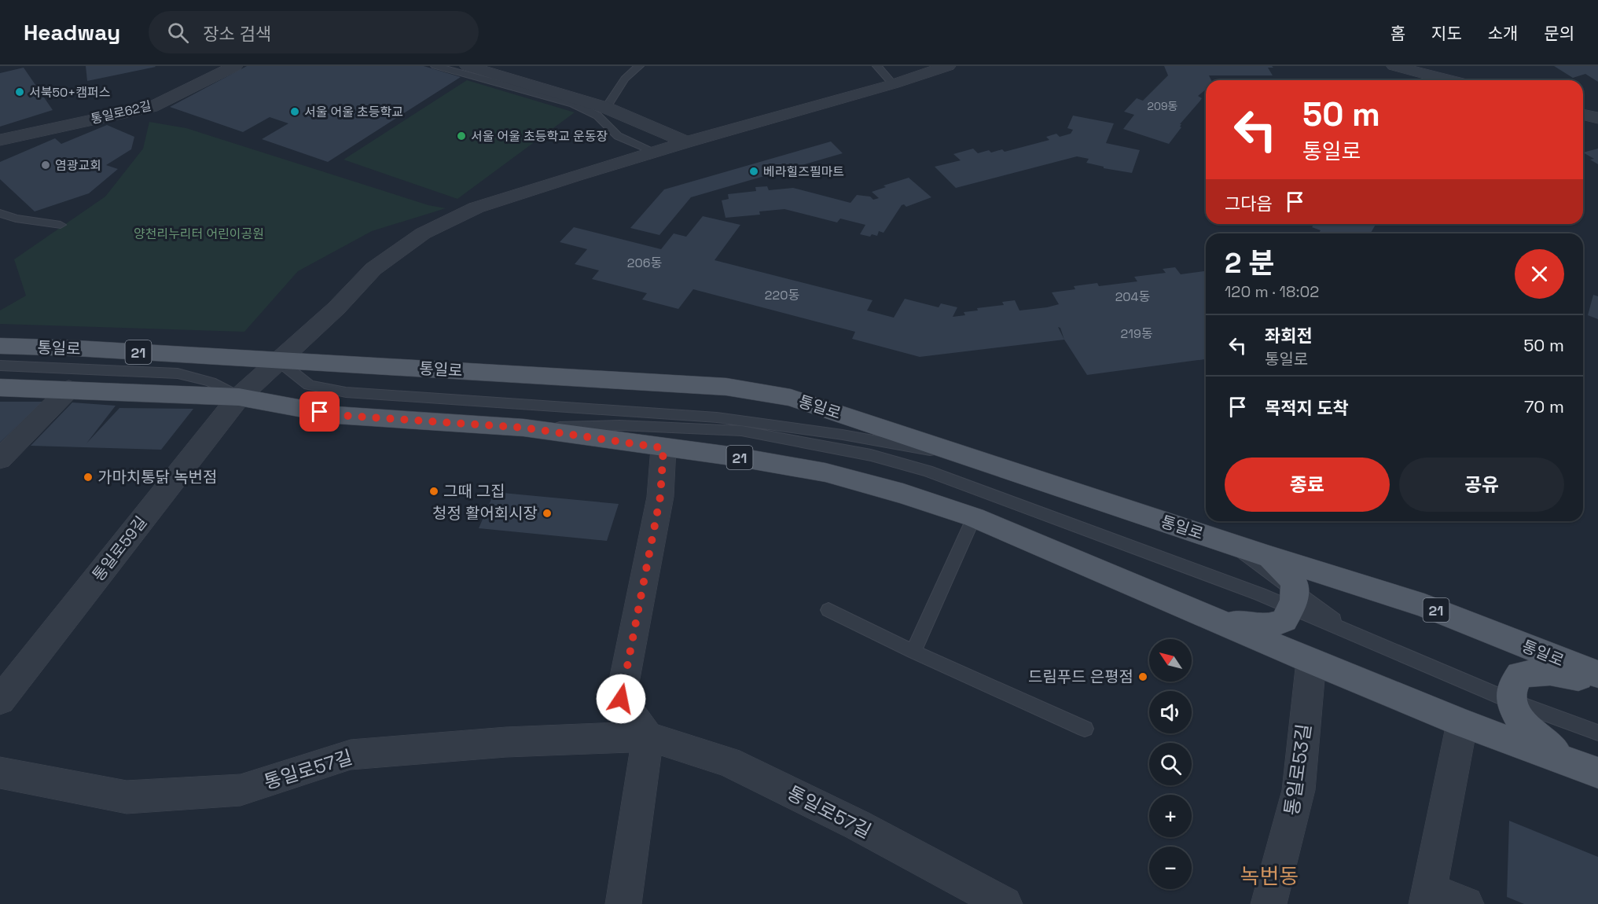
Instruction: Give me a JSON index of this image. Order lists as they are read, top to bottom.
{
  "streets": {
    "main road": ["통일로", "21"],
    "street": [
      "통일로62길",
      "통일로59길",
      "통일로57길",
      "통일로53길"
    ]
  },
  "crossings": [
    ["통일로", "통일로59길"],
    ["21", "통일로59길"],
    ["21", "통일로53길"]
  ],
  "districts": ["녹번동"],
  "parks": ["양천리누리터 어린이공원"],
  "places": [
    "서북50+캠퍼스",
    "서울 어울 초등학교",
    "서울 어울 초등학교 운동장",
    "염광교회",
    "베라힐즈필마트",
    "가마치통닭 녹번점",
    "그때 그집",
    "청정 활어회시장",
    "드림푸드 은평점"
  ],
  "house_numbers": [
    "209동",
    "206동",
    "220동",
    "204동",
    "219동"
  ],
  "north": "top left",
  "page": {
    "header": "Headway",
    "search": "장소 검색",
    "nav": [
      "홈",
      "지도",
      "소개",
      "문의"
    ],
    "turn": ["50 m", "통일로"],
    "then": "그다음",
    "heading": ["2 분", "120 m · 18:02"],
    "list": [
      {
        "name": "좌회전",
        "note": "통일로",
        "value": "50 m"
      },
      {
        "name": "목적지 도착",
        "value": "70 m"
      }
    ],
    "buttons": ["종료", "공유"],
    "map_buttons": ["+", "−"]
  }
}
